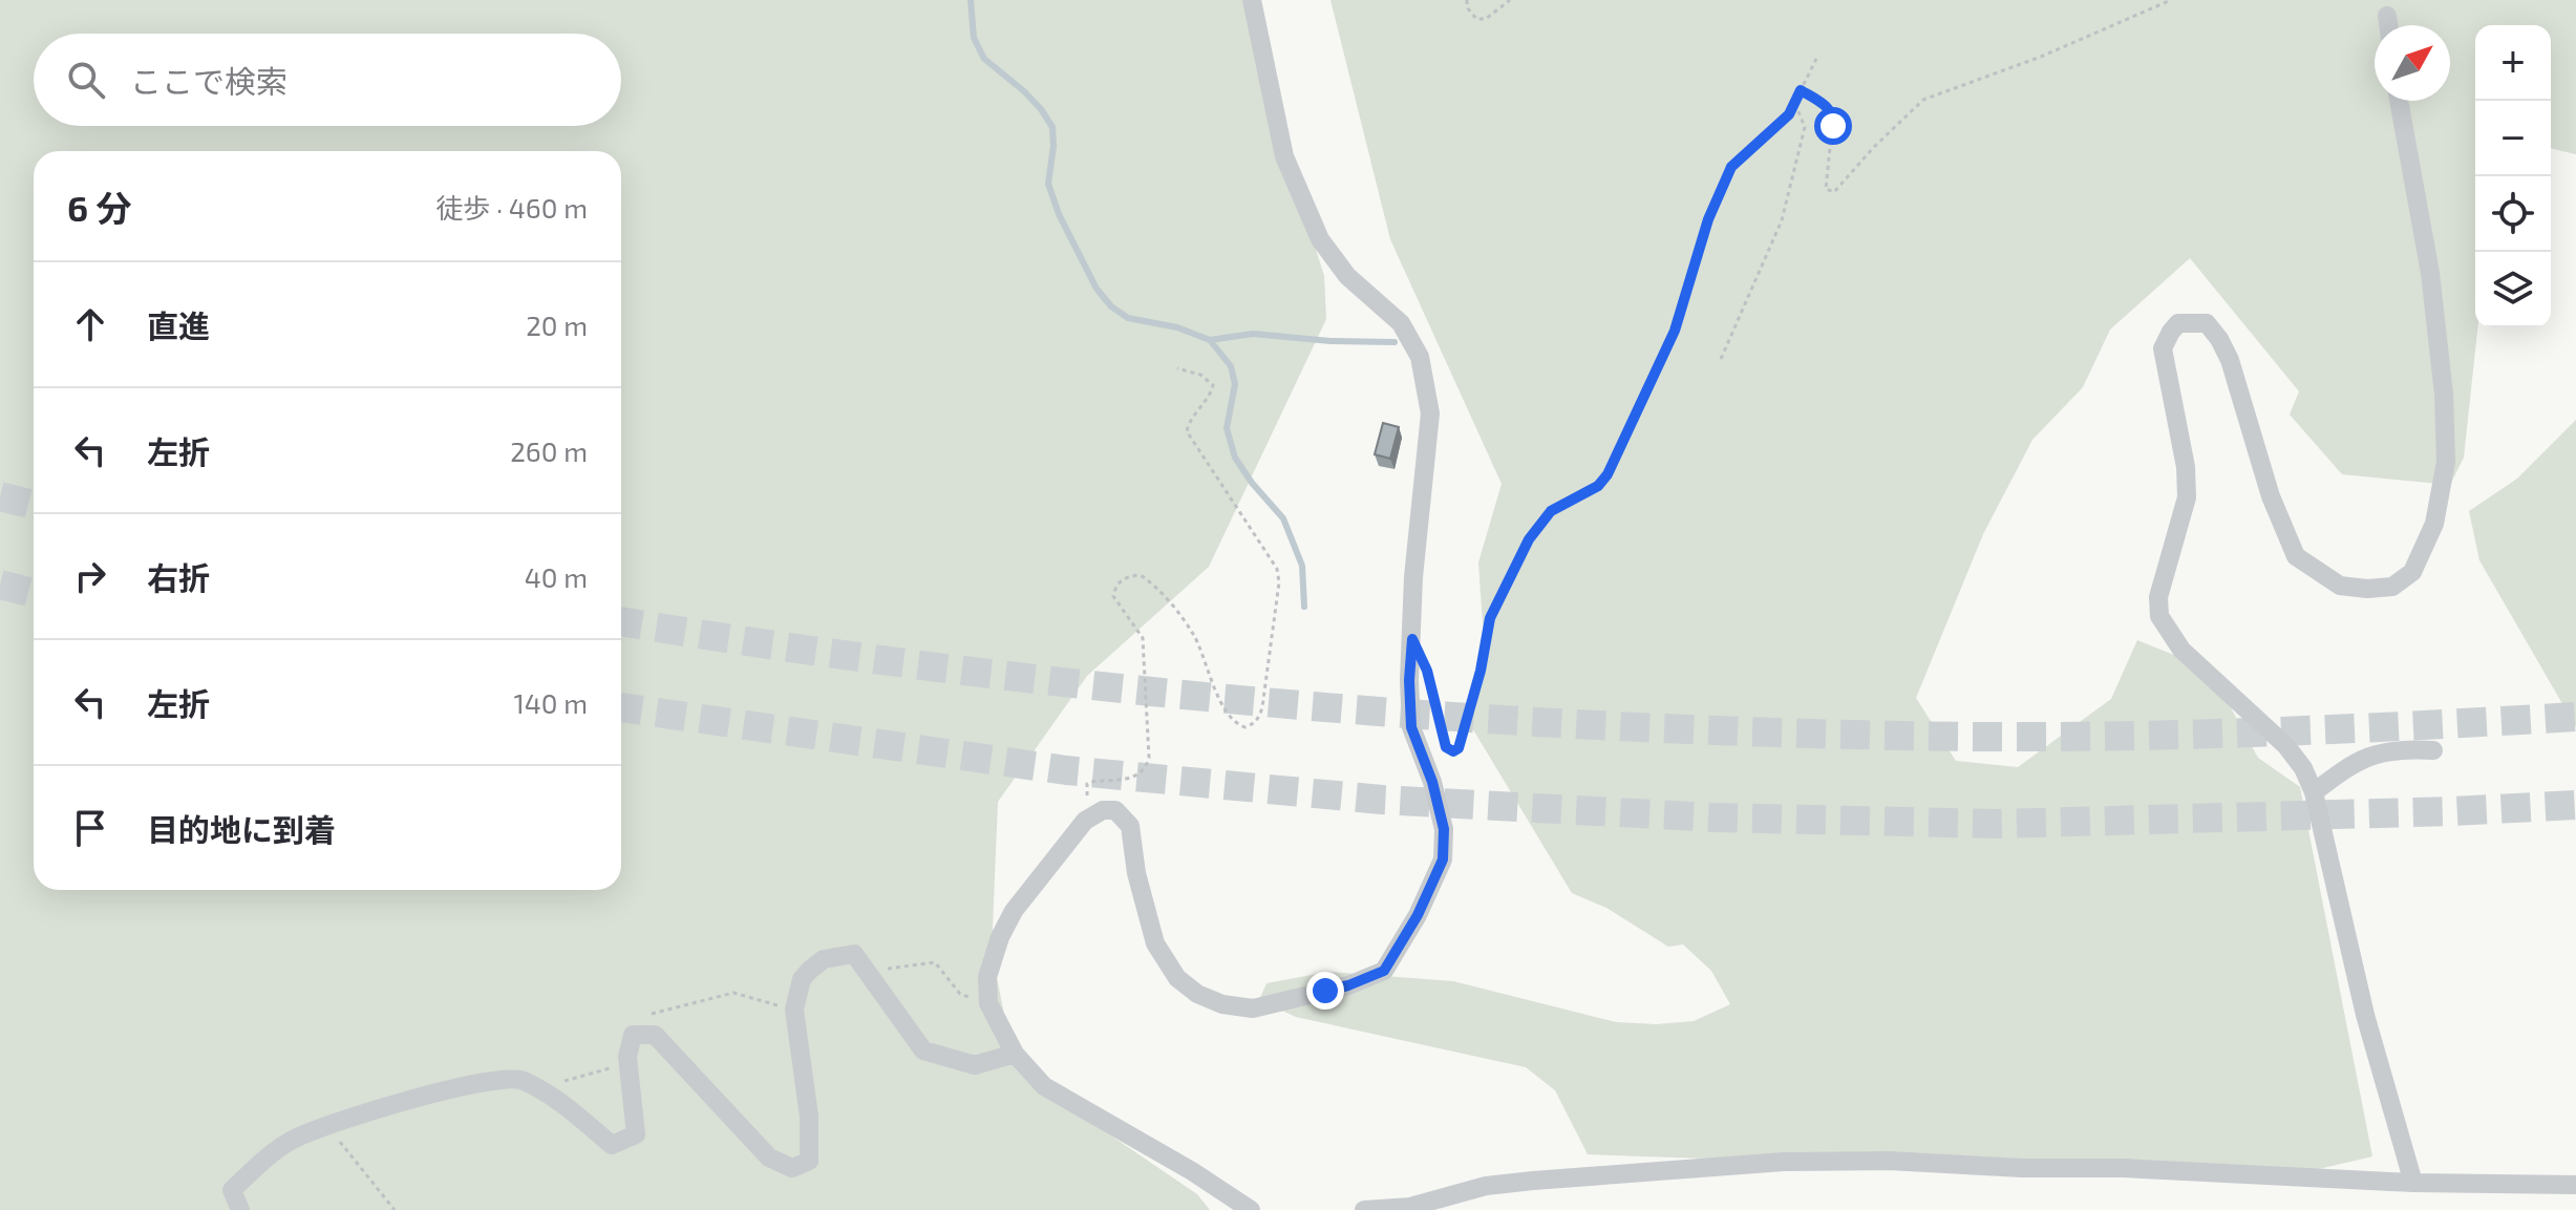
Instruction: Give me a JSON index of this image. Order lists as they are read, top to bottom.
{
  "north": "top right",
  "page": {
    "map_buttons": ["+", "−"],
    "search": "ここで検索",
    "heading": ["6 分", "徒歩 · 460 m"],
    "list": [
      ["直進", "20 m"],
      ["左折", "260 m"],
      ["右折", "40 m"],
      ["左折", "140 m"],
      "目的地に到着"
    ]
  }
}
